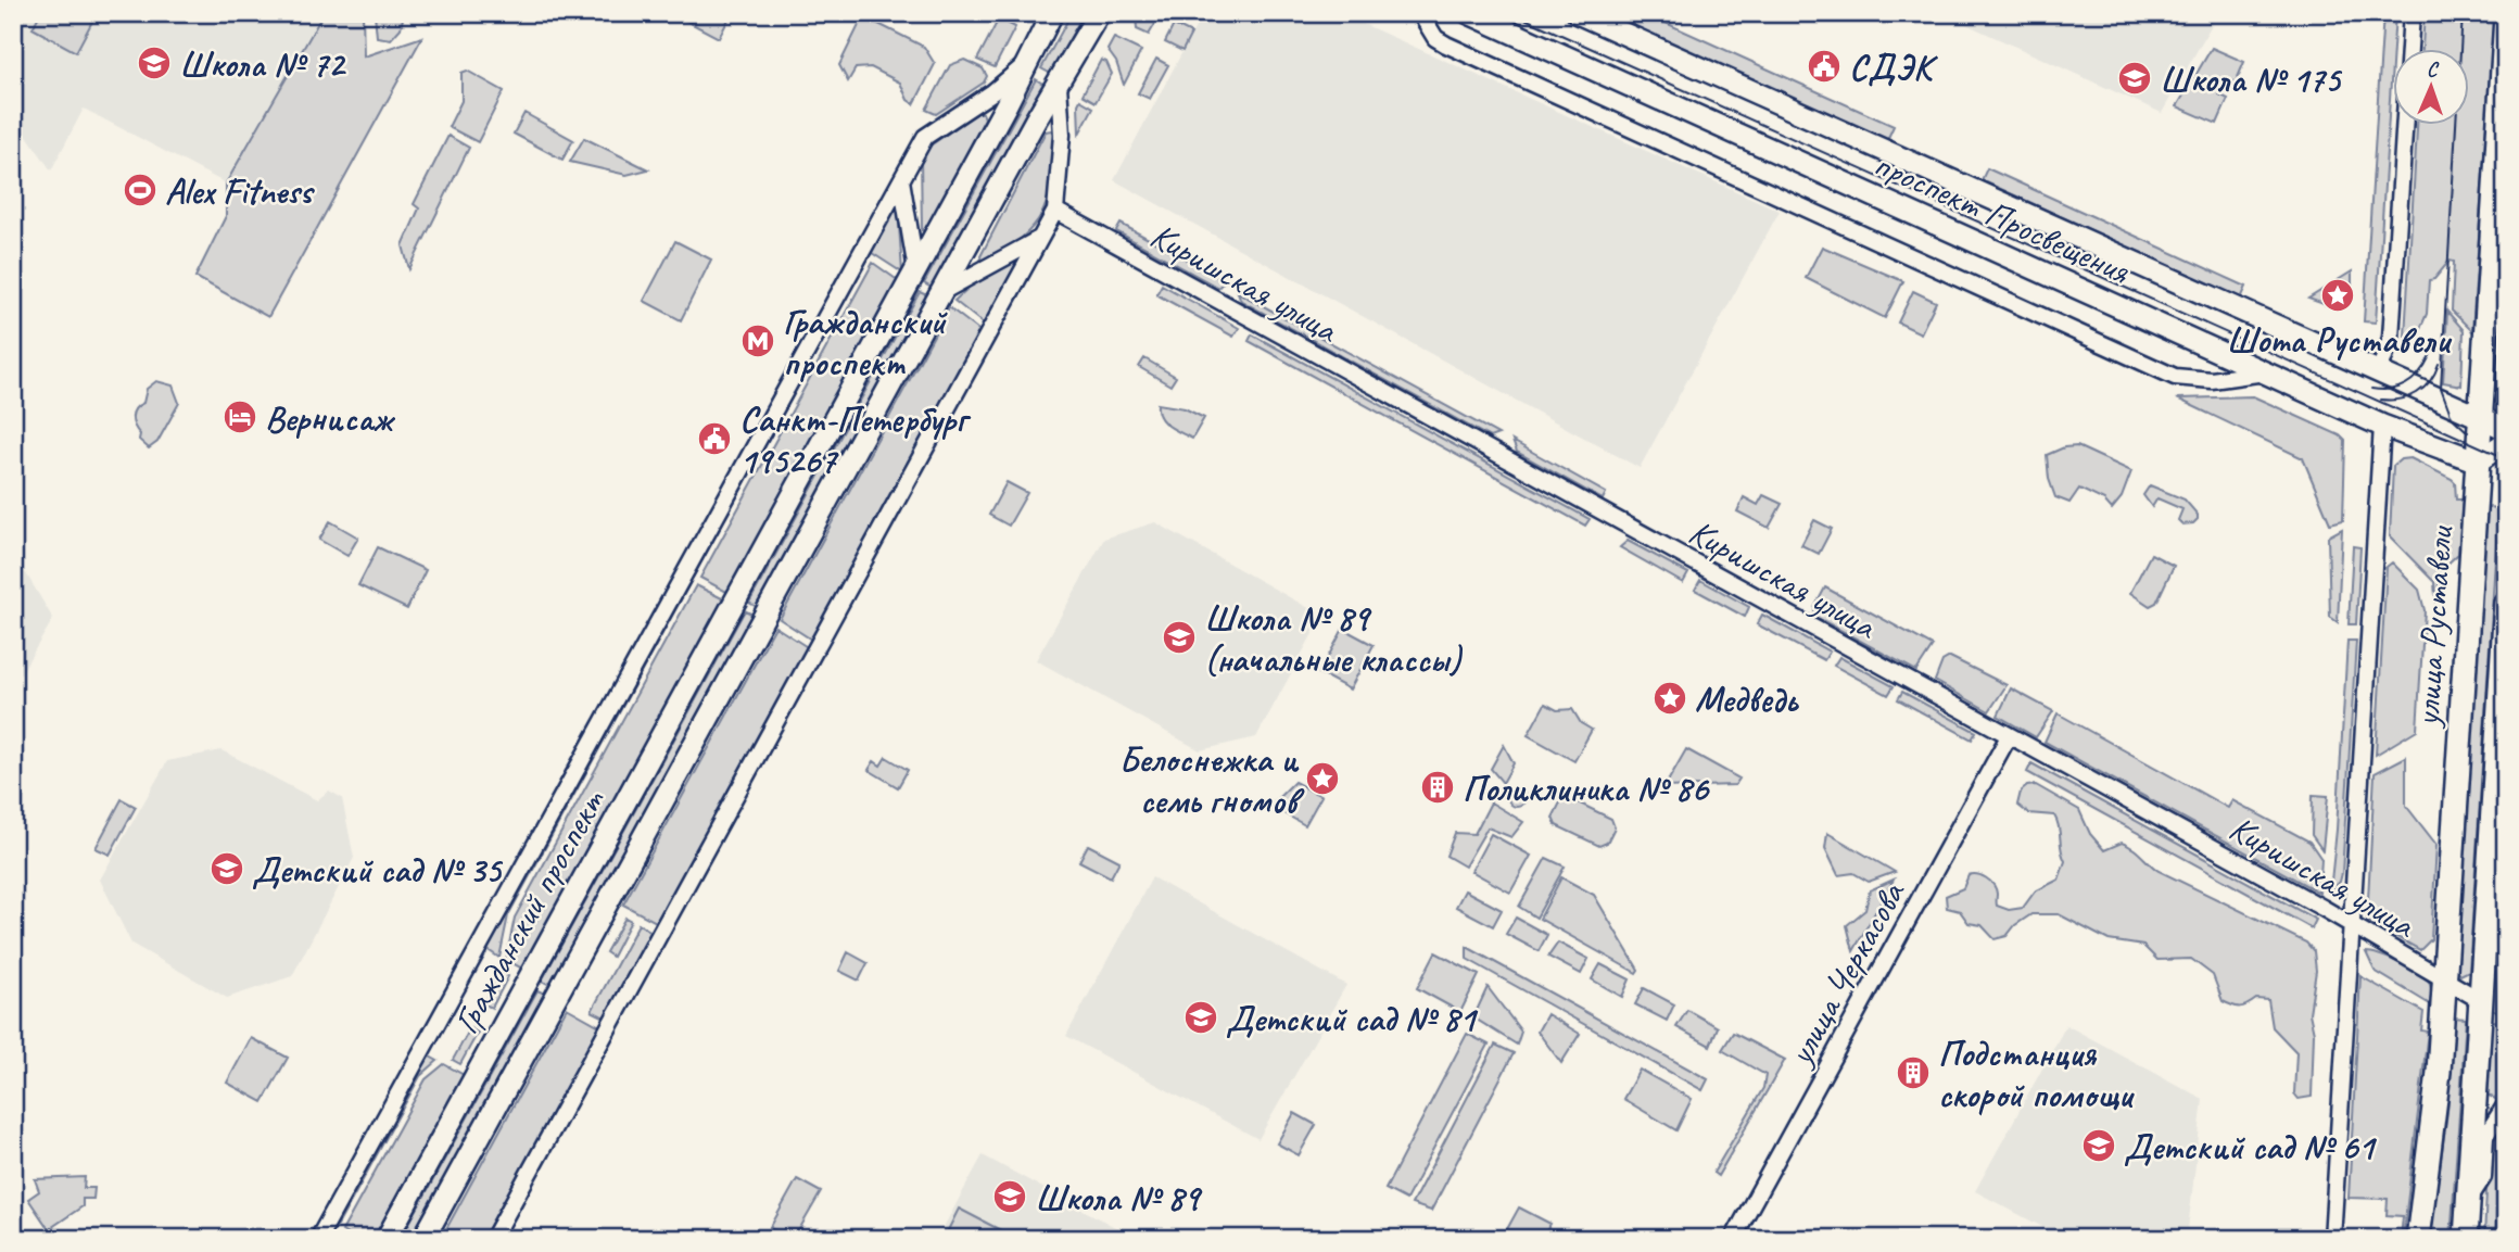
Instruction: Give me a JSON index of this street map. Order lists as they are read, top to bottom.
{
  "streets": {
    "main road": ["проспект Просвещения", "улица Руставели", "Гражданский проспект"],
    "street": ["Киришская улица", "улица Черкасова"]
  },
  "crossings": [
    ["проспект Просвещения", "улица Руставели"],
    ["Киришская улица", "улица Руставели"],
    ["Киришская улица", "улица Черкасова"]
  ],
  "places": {
    "school or university": [
      "Школа № 72",
      "Школа № 175",
      "Школа № 89 (начальные классы)",
      "Детский сад № 35",
      "Детский сад № 81",
      "Детский сад № 61",
      "Школа № 89"
    ],
    "public building": ["СДЭК", "Санкт-Петербург 195267"],
    "sports": ["Alex Fitness"],
    "place": ["Шота Руставели", "Медведь", "Белоснежка и семь гномов"],
    "metro station": ["Гражданский проспект"],
    "hotel": ["Вернисаж"],
    "building": ["Поликлиника № 86", "Подстанция скорой помощи"]
  },
  "north": "top"
}
